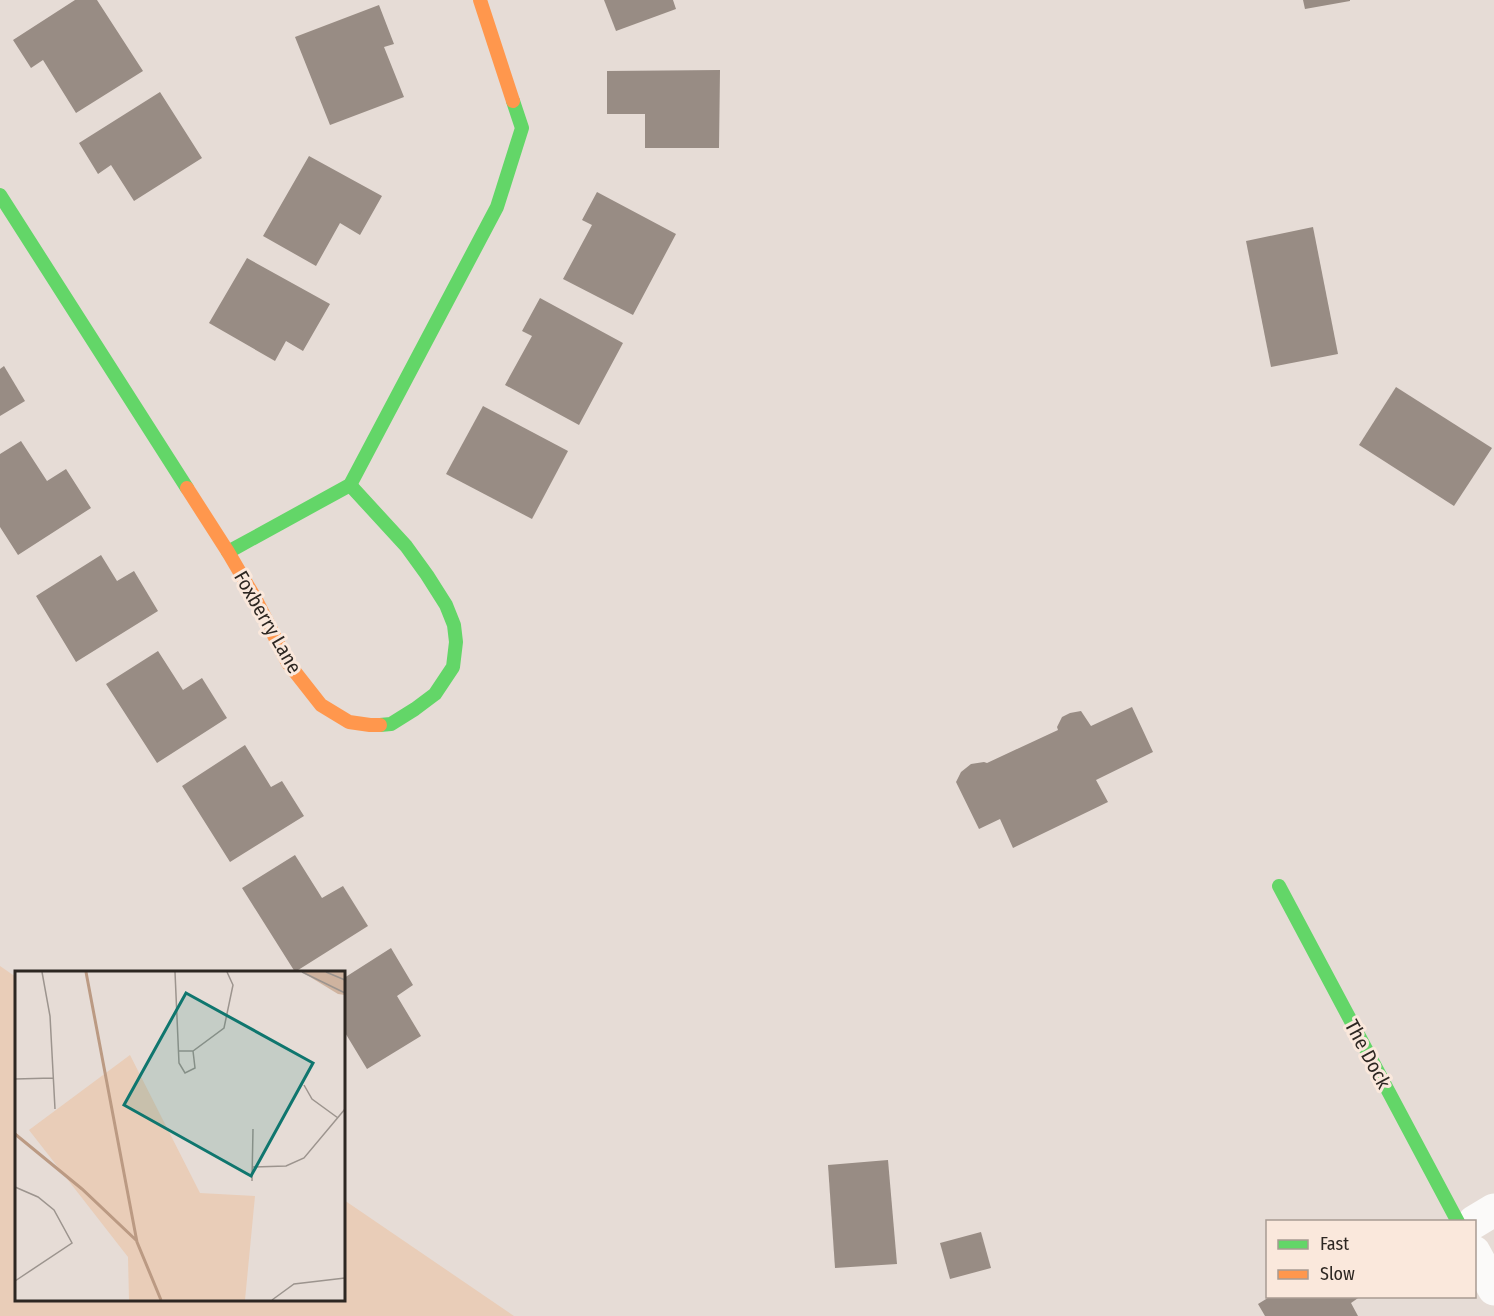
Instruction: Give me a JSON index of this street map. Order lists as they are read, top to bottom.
{
  "streets": {
    "street": ["Foxberry Lane", "The Dock"]
  },
  "legend": ["Fast", "Slow"]
}
